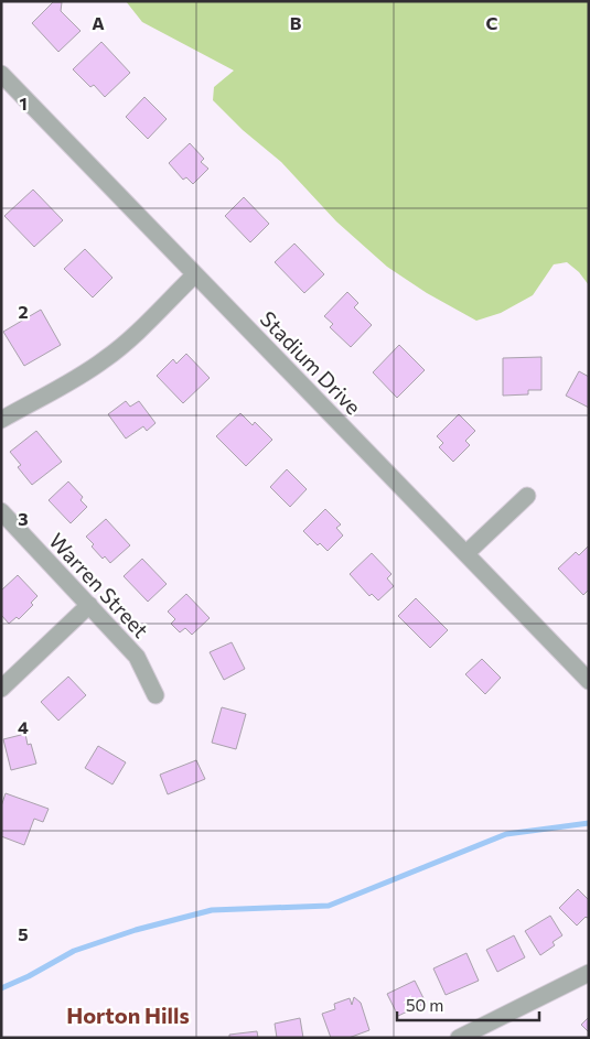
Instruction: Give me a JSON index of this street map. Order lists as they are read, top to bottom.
{
  "streets": {
    "street": ["Stadium Drive", "Warren Street"]
  },
  "districts": ["Horton Hills"],
  "scale_bar": "50 m",
  "grid": {
    "columns": ["A", "B", "C"],
    "rows": [
      "1",
      "2",
      "3",
      "4",
      "5"
    ]
  }
}
